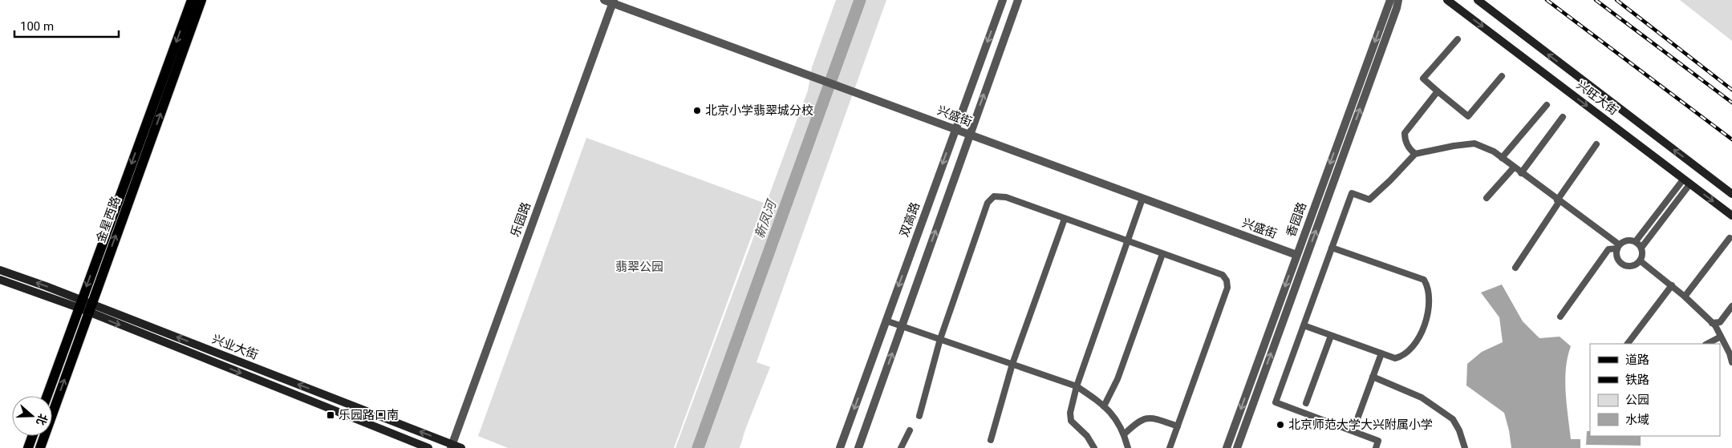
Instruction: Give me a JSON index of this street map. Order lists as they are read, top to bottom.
{
  "streets": {
    "main road": ["兴旺大街", "金星西路", "兴业大街"],
    "street": [
      "兴盛街",
      "乐园路",
      "双高路",
      "香园路"
    ]
  },
  "crossings": [
    ["兴盛街", "乐园路"],
    ["兴盛街", "双高路"],
    ["兴盛街", "香园路"],
    ["金星西路", "兴业大街"],
    ["乐园路", "兴业大街"]
  ],
  "water": ["新凤河"],
  "parks": ["翡翠公园"],
  "places": {
    "other": ["北京小学翡翠城分校", "北京师范大学大兴附属小学"],
    "transit": ["乐园路口南"]
  },
  "legend": [
    "道路",
    "铁路",
    "公园",
    "水域"
  ],
  "scale_bar": "100 m",
  "north": "right"
}
